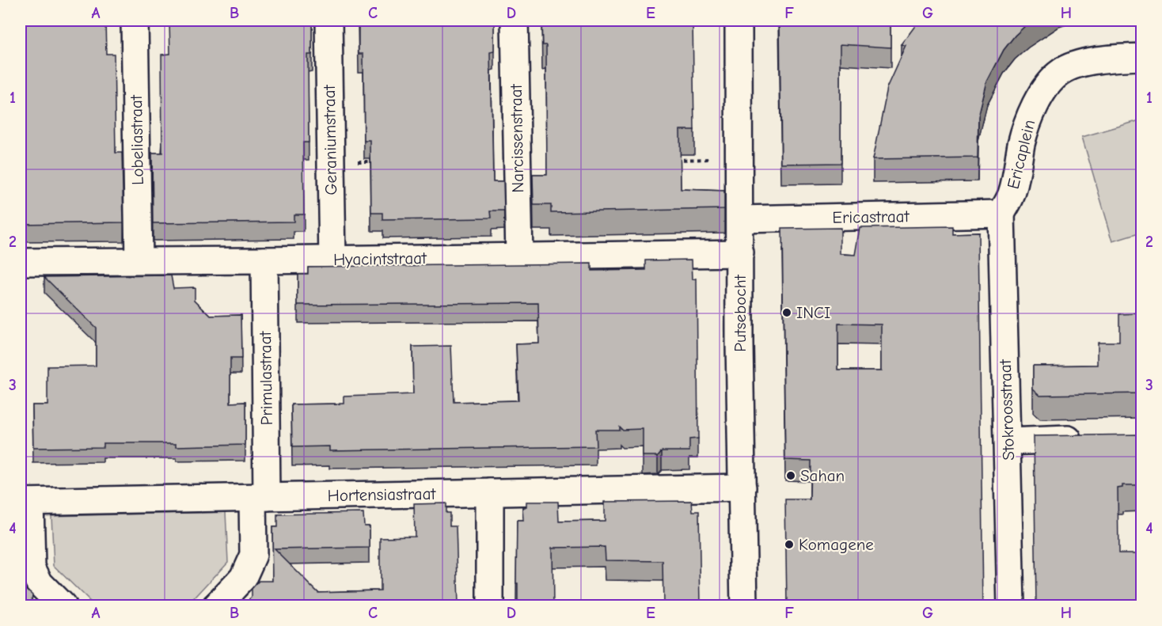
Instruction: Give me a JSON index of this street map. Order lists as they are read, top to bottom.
{
  "streets": {
    "street": [
      "Narcissenstraat",
      "Lobeliastraat",
      "Geraniumstraat",
      "Ericaplein",
      "Ericastraat",
      "Hyacintstraat",
      "Putsebocht",
      "Primulastraat",
      "Stokroosstraat",
      "Hortensiastraat"
    ]
  },
  "crossings": [
    ["Narcissenstraat", "Hyacintstraat"],
    ["Lobeliastraat", "Hyacintstraat"],
    ["Geraniumstraat", "Hyacintstraat"],
    ["Ericaplein", "Ericastraat"],
    ["Ericaplein", "Stokroosstraat"],
    ["Ericastraat", "Putsebocht"],
    ["Ericastraat", "Stokroosstraat"],
    ["Hyacintstraat", "Putsebocht"],
    ["Hyacintstraat", "Primulastraat"],
    ["Putsebocht", "Hortensiastraat"],
    ["Primulastraat", "Hortensiastraat"]
  ],
  "places": ["INCI", "Sahan", "Komagene"],
  "grid": {
    "columns": [
      "A",
      "B",
      "C",
      "D",
      "E",
      "F",
      "G",
      "H"
    ],
    "rows": [
      "1",
      "2",
      "3",
      "4"
    ]
  }
}
